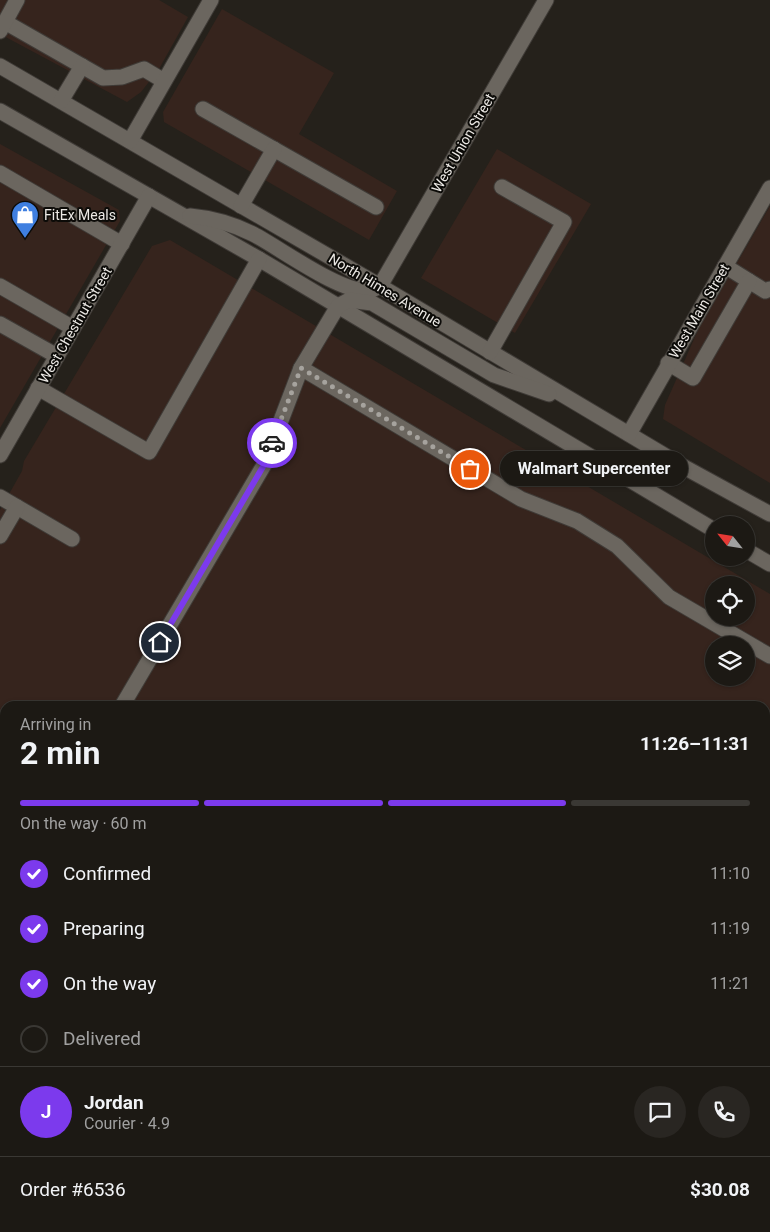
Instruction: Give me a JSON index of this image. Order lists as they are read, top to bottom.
{
  "streets": {
    "street": [
      "West Union Street",
      "North Himes Avenue",
      "West Main Street",
      "West Chestnut Street"
    ]
  },
  "crossings": [
    ["West Union Street", "North Himes Avenue"],
    ["North Himes Avenue", "West Main Street"]
  ],
  "places": {
    "shop": ["FitEx Meals"],
    "other": ["Walmart Supercenter"]
  },
  "north": "top left",
  "page": {
    "bubble": "Walmart Supercenter",
    "heading": ["2 min", "Arriving in", "11:26–11:31"],
    "panel": [
      "Jordan",
      "Courier · 4.9",
      "Order #6536",
      "$30.08"
    ],
    "bar": "On the way · 60 m",
    "list": [
      ["Confirmed", "11:10"],
      ["Preparing", "11:19"],
      ["On the way", "11:21"],
      "Delivered"
    ],
    "round": "J"
  }
}
